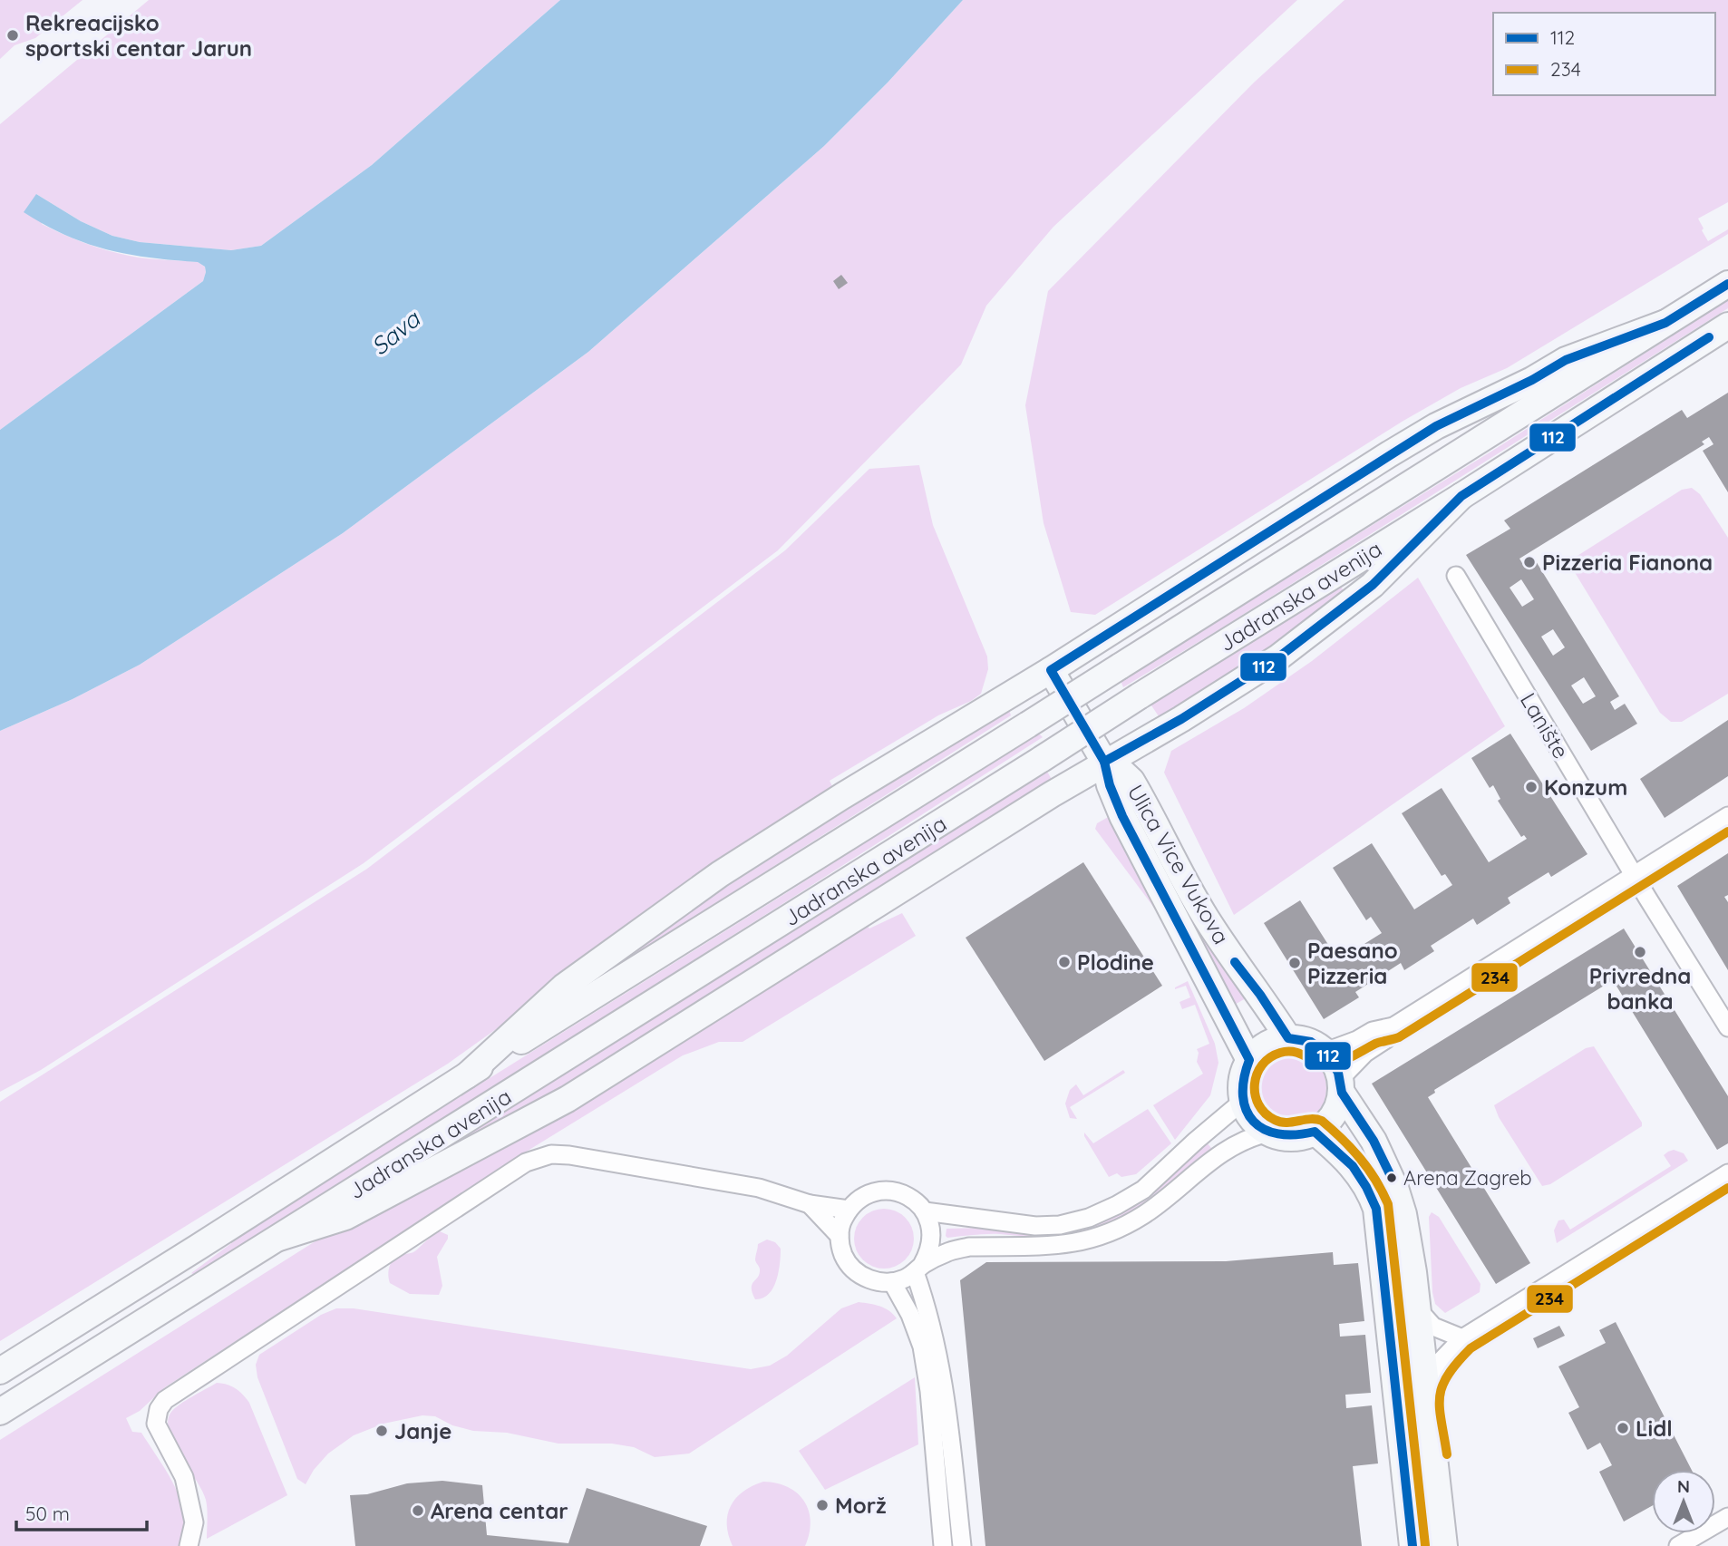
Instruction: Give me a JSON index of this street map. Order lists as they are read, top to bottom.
{
  "streets": {
    "main road": ["Jadranska avenija", "Ulica Vice Vukova"],
    "street": ["Lanište"]
  },
  "water": ["Sava"],
  "places": [
    "Rekreacijsko sportski centar Jarun",
    "Pizzeria Fianona",
    "Konzum",
    "Privredna banka",
    "Plodine",
    "Paesano Pizzeria",
    "Arena Zagreb",
    "Lidl",
    "Janje",
    "Morž",
    "Arena centar"
  ],
  "lines": ["transit line 112", "transit line 234"],
  "legend": ["112", "234"],
  "scale_bar": "50 m",
  "north": "top"
}
